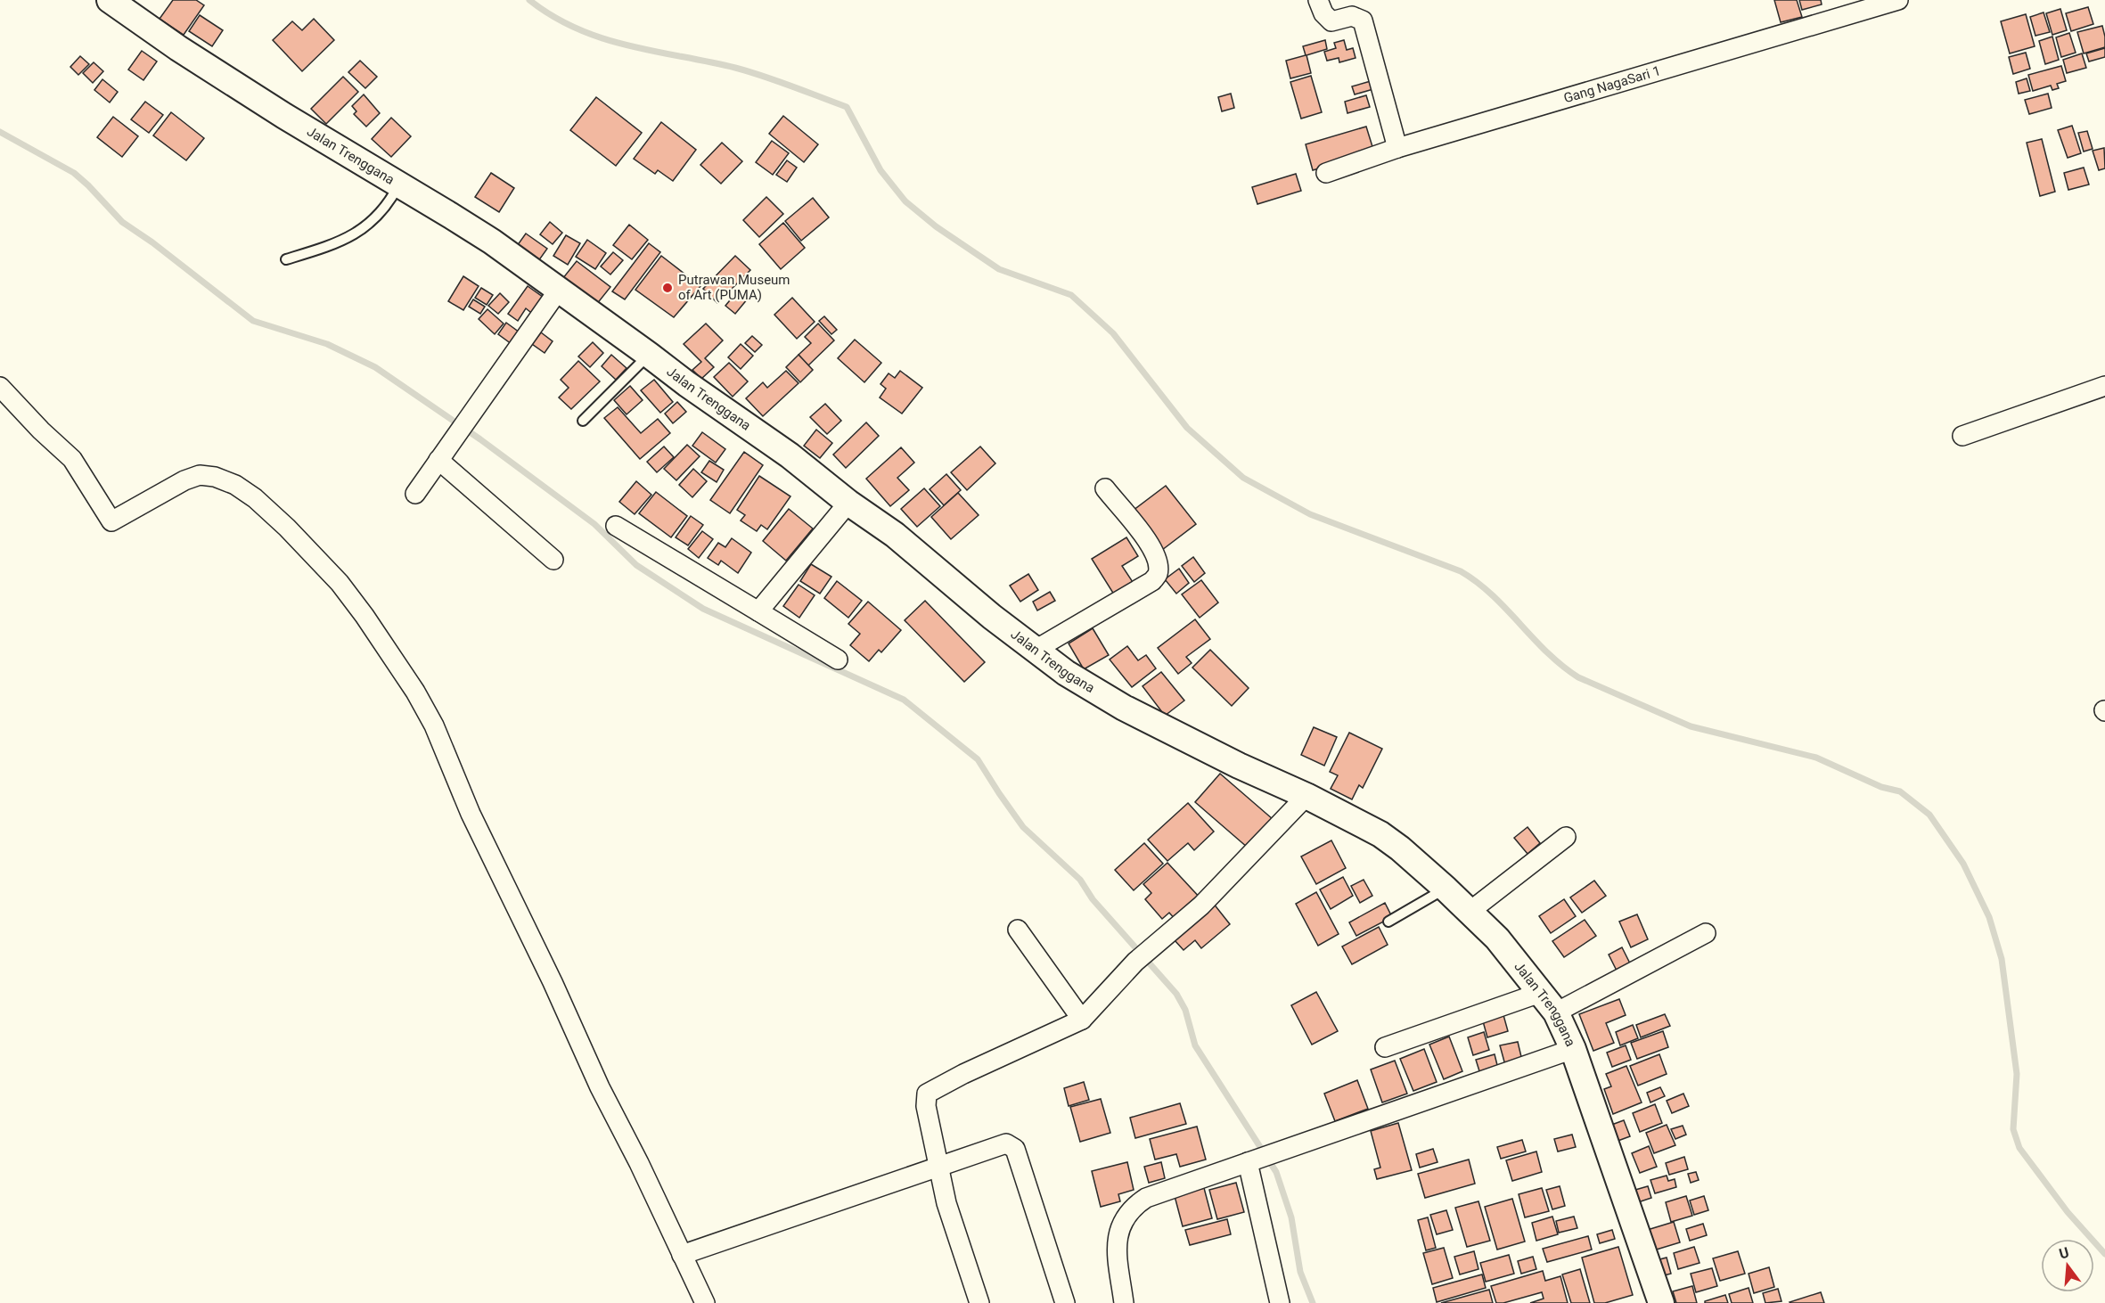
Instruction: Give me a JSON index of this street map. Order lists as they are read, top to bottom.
{
  "streets": {
    "main road": ["Jalan Trenggana"],
    "street": ["Gang NagaSari 1"]
  },
  "places": ["Putrawan Museum of Art (PUMA)"],
  "north": "top"
}
